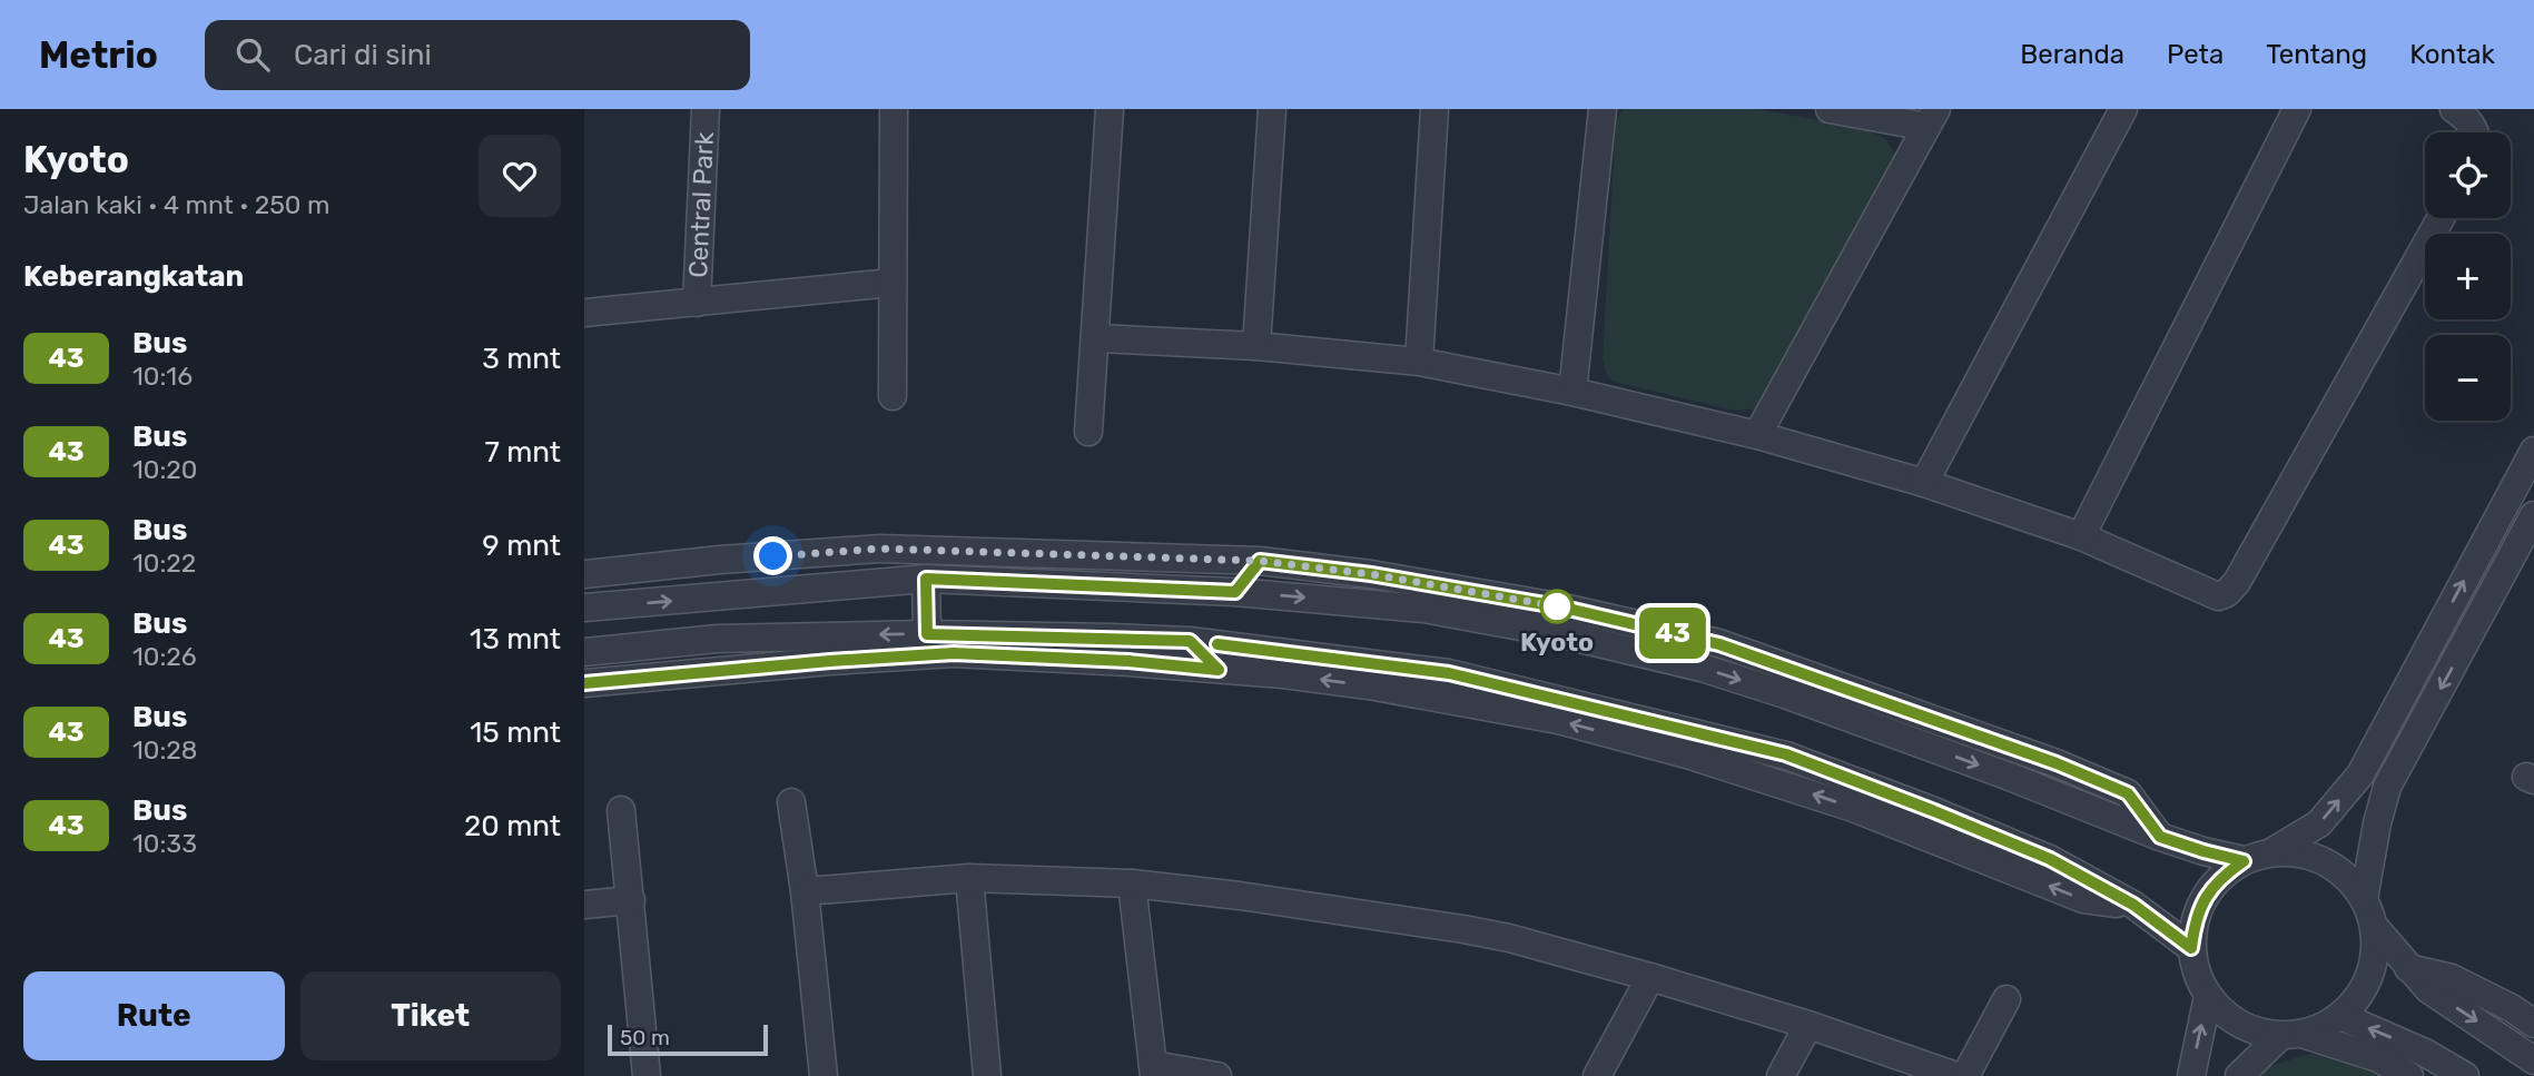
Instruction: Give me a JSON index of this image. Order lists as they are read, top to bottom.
{
  "streets": {
    "street": ["Central Park"]
  },
  "places": ["Kyoto"],
  "lines": ["bus line 43"],
  "scale_bar": "50 m",
  "page": {
    "header": "Metrio",
    "search": "Cari di sini",
    "nav": [
      "Beranda",
      "Peta",
      "Tentang",
      "Kontak"
    ],
    "heading": [
      ["Kyoto", "Jalan kaki · 4 mnt · 250 m"],
      "Keberangkatan"
    ],
    "on_map": "43",
    "map_buttons": ["+", "−"],
    "list": [
      {
        "mark": "43",
        "name": "Bus",
        "note": "10:16",
        "value": "3 mnt"
      },
      {
        "mark": "43",
        "name": "Bus",
        "note": "10:20",
        "value": "7 mnt"
      },
      {
        "mark": "43",
        "name": "Bus",
        "note": "10:22",
        "value": "9 mnt"
      },
      {
        "mark": "43",
        "name": "Bus",
        "note": "10:26",
        "value": "13 mnt"
      },
      {
        "mark": "43",
        "name": "Bus",
        "note": "10:28",
        "value": "15 mnt"
      },
      {
        "mark": "43",
        "name": "Bus",
        "note": "10:33",
        "value": "20 mnt"
      }
    ],
    "buttons": ["Rute", "Tiket"],
    "scale": "50 m"
  }
}
